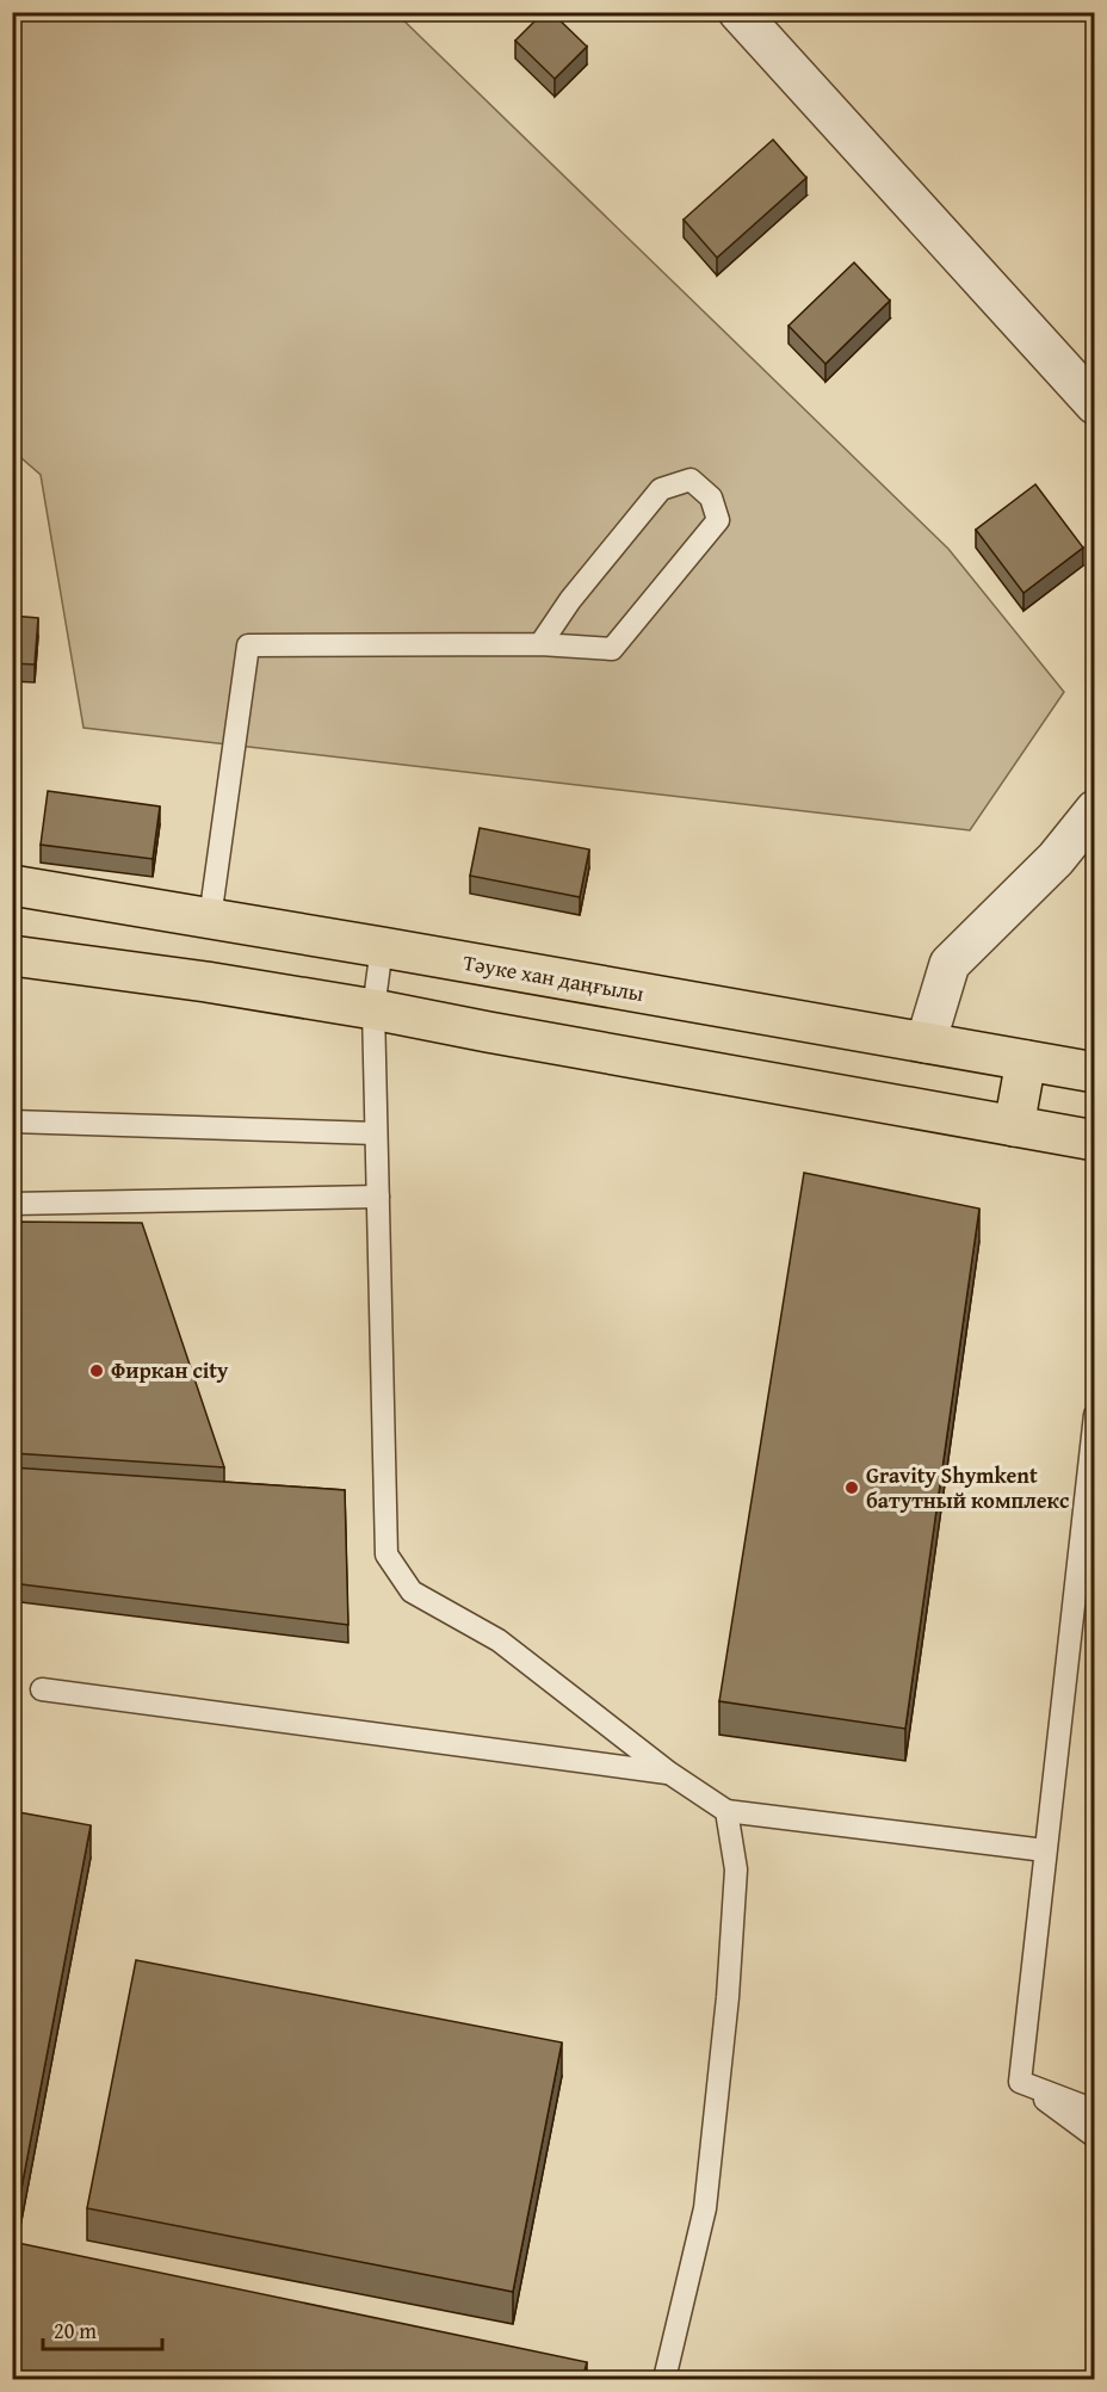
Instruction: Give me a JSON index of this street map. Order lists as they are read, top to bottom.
{
  "streets": {
    "main road": ["Тәуке хан даңғылы"]
  },
  "places": ["Фиркан city", "Gravity Shymkent батутный комплекс"],
  "scale_bar": "20 m"
}
